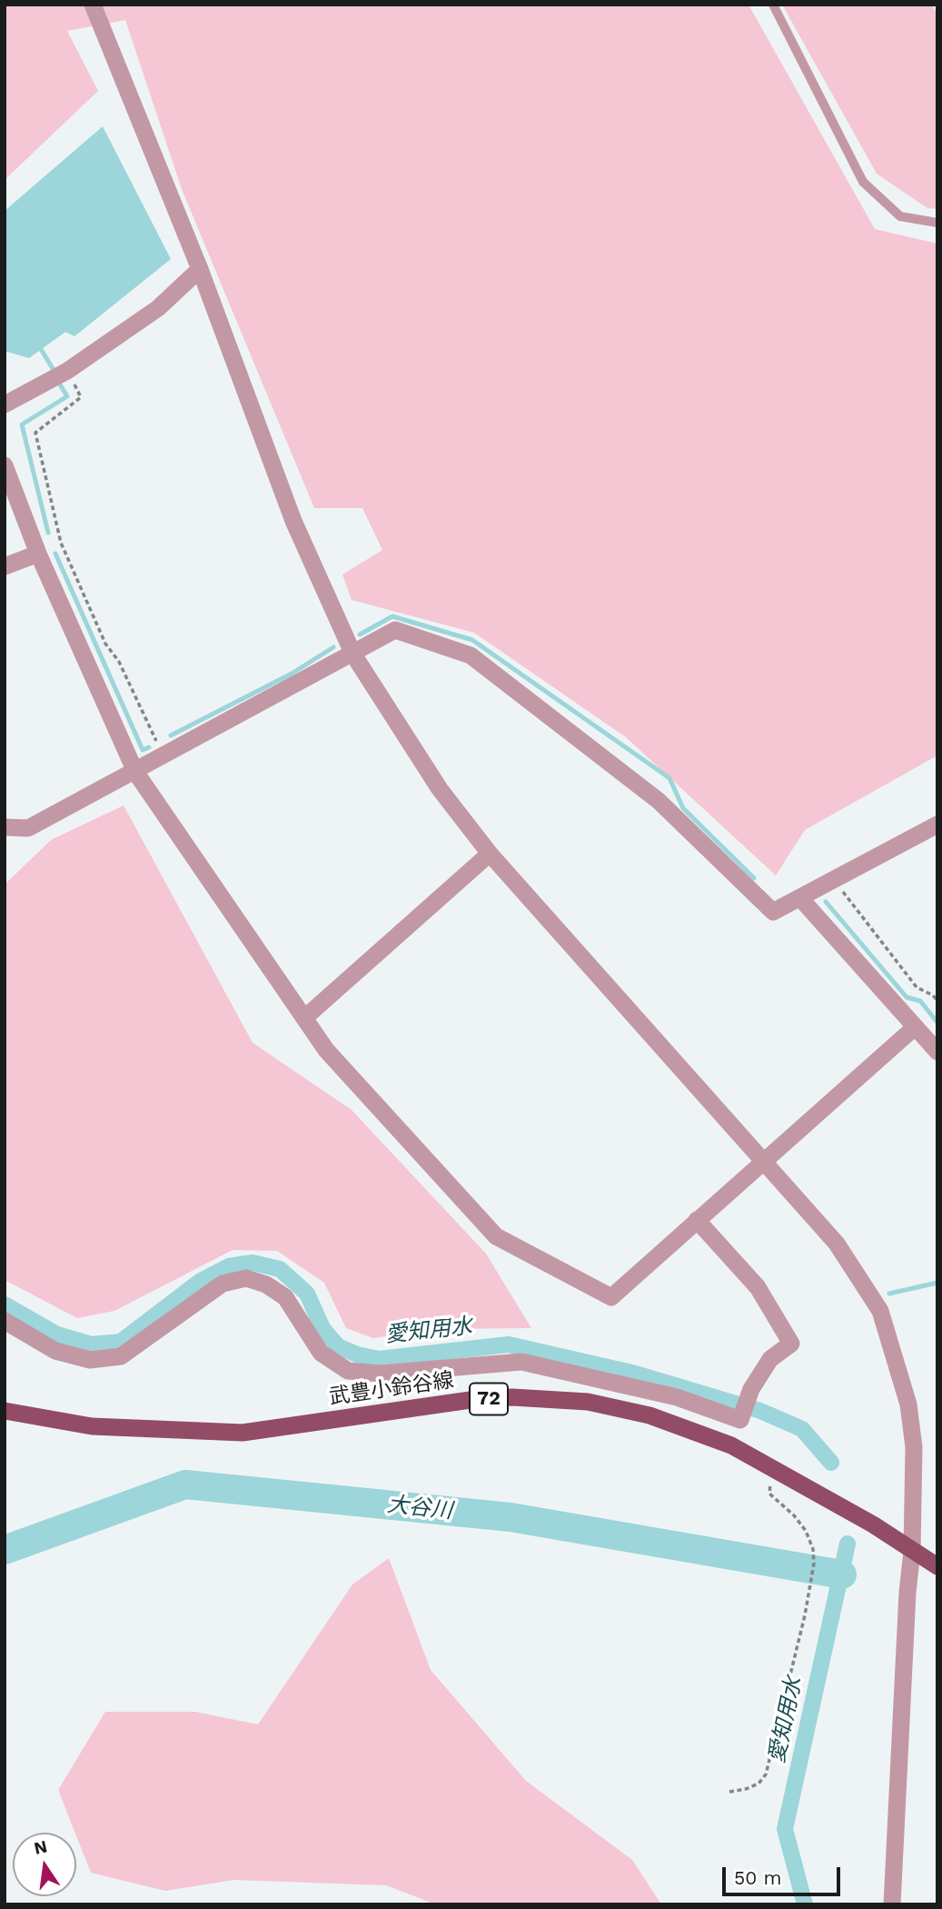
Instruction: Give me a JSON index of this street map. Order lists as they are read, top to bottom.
{
  "streets": {
    "main road": ["武豊小鈴谷線", "72"]
  },
  "water": ["愛知用水", "大谷川"],
  "scale_bar": "50 m",
  "north": "top"
}
